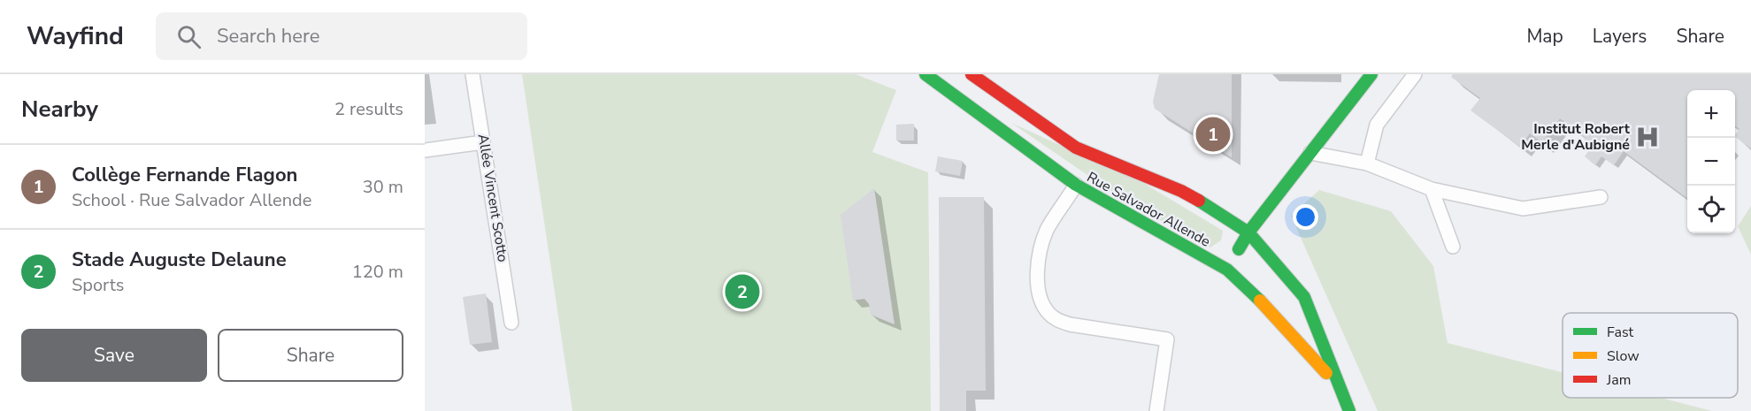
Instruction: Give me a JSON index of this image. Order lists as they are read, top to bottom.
{
  "streets": {
    "street": ["Rue Salvador Allende"],
    "lane": ["Allée Vincent Scotto"]
  },
  "places": {
    "hospital": ["Institut Robert Merle d'Aubigné"]
  },
  "legend": ["Fast", "Slow", "Jam"],
  "page": {
    "header": "Wayfind",
    "search": "Search here",
    "nav": ["Map", "Layers", "Share"],
    "heading": ["Nearby", "2 results"],
    "map_buttons": ["+", "−"],
    "pins": ["1", "2"],
    "list": [
      {
        "mark": "1",
        "name": "Collège Fernande Flagon",
        "note": "School · Rue Salvador Allende",
        "value": "30 m"
      },
      {
        "mark": "2",
        "name": "Stade Auguste Delaune",
        "note": "Sports",
        "value": "120 m"
      }
    ],
    "buttons": ["Save", "Share"]
  }
}
